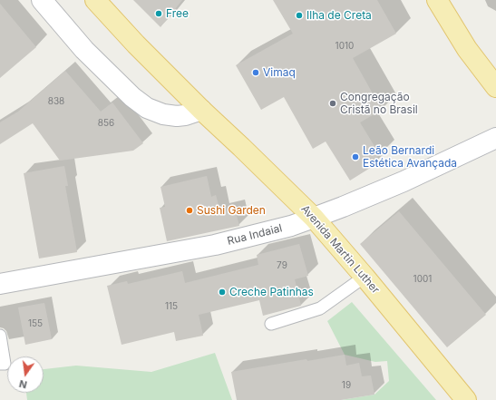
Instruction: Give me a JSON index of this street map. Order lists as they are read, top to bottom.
{
  "streets": {
    "main road": ["Avenida Martin Luther"],
    "street": ["Rua Indaial"]
  },
  "crossings": [
    ["Rua Indaial", "Avenida Martin Luther"]
  ],
  "places": [
    "Free",
    "Ilha de Creta",
    "Vimaq",
    "Congregação Cristã no Brasil",
    "Leão Bernardi Estética Avançada",
    "Sushi Garden",
    "Creche Patinhas"
  ],
  "house_numbers": [
    "1010",
    "838",
    "856",
    "79",
    "1001",
    "115",
    "155",
    "19"
  ],
  "north": "bottom"
}
